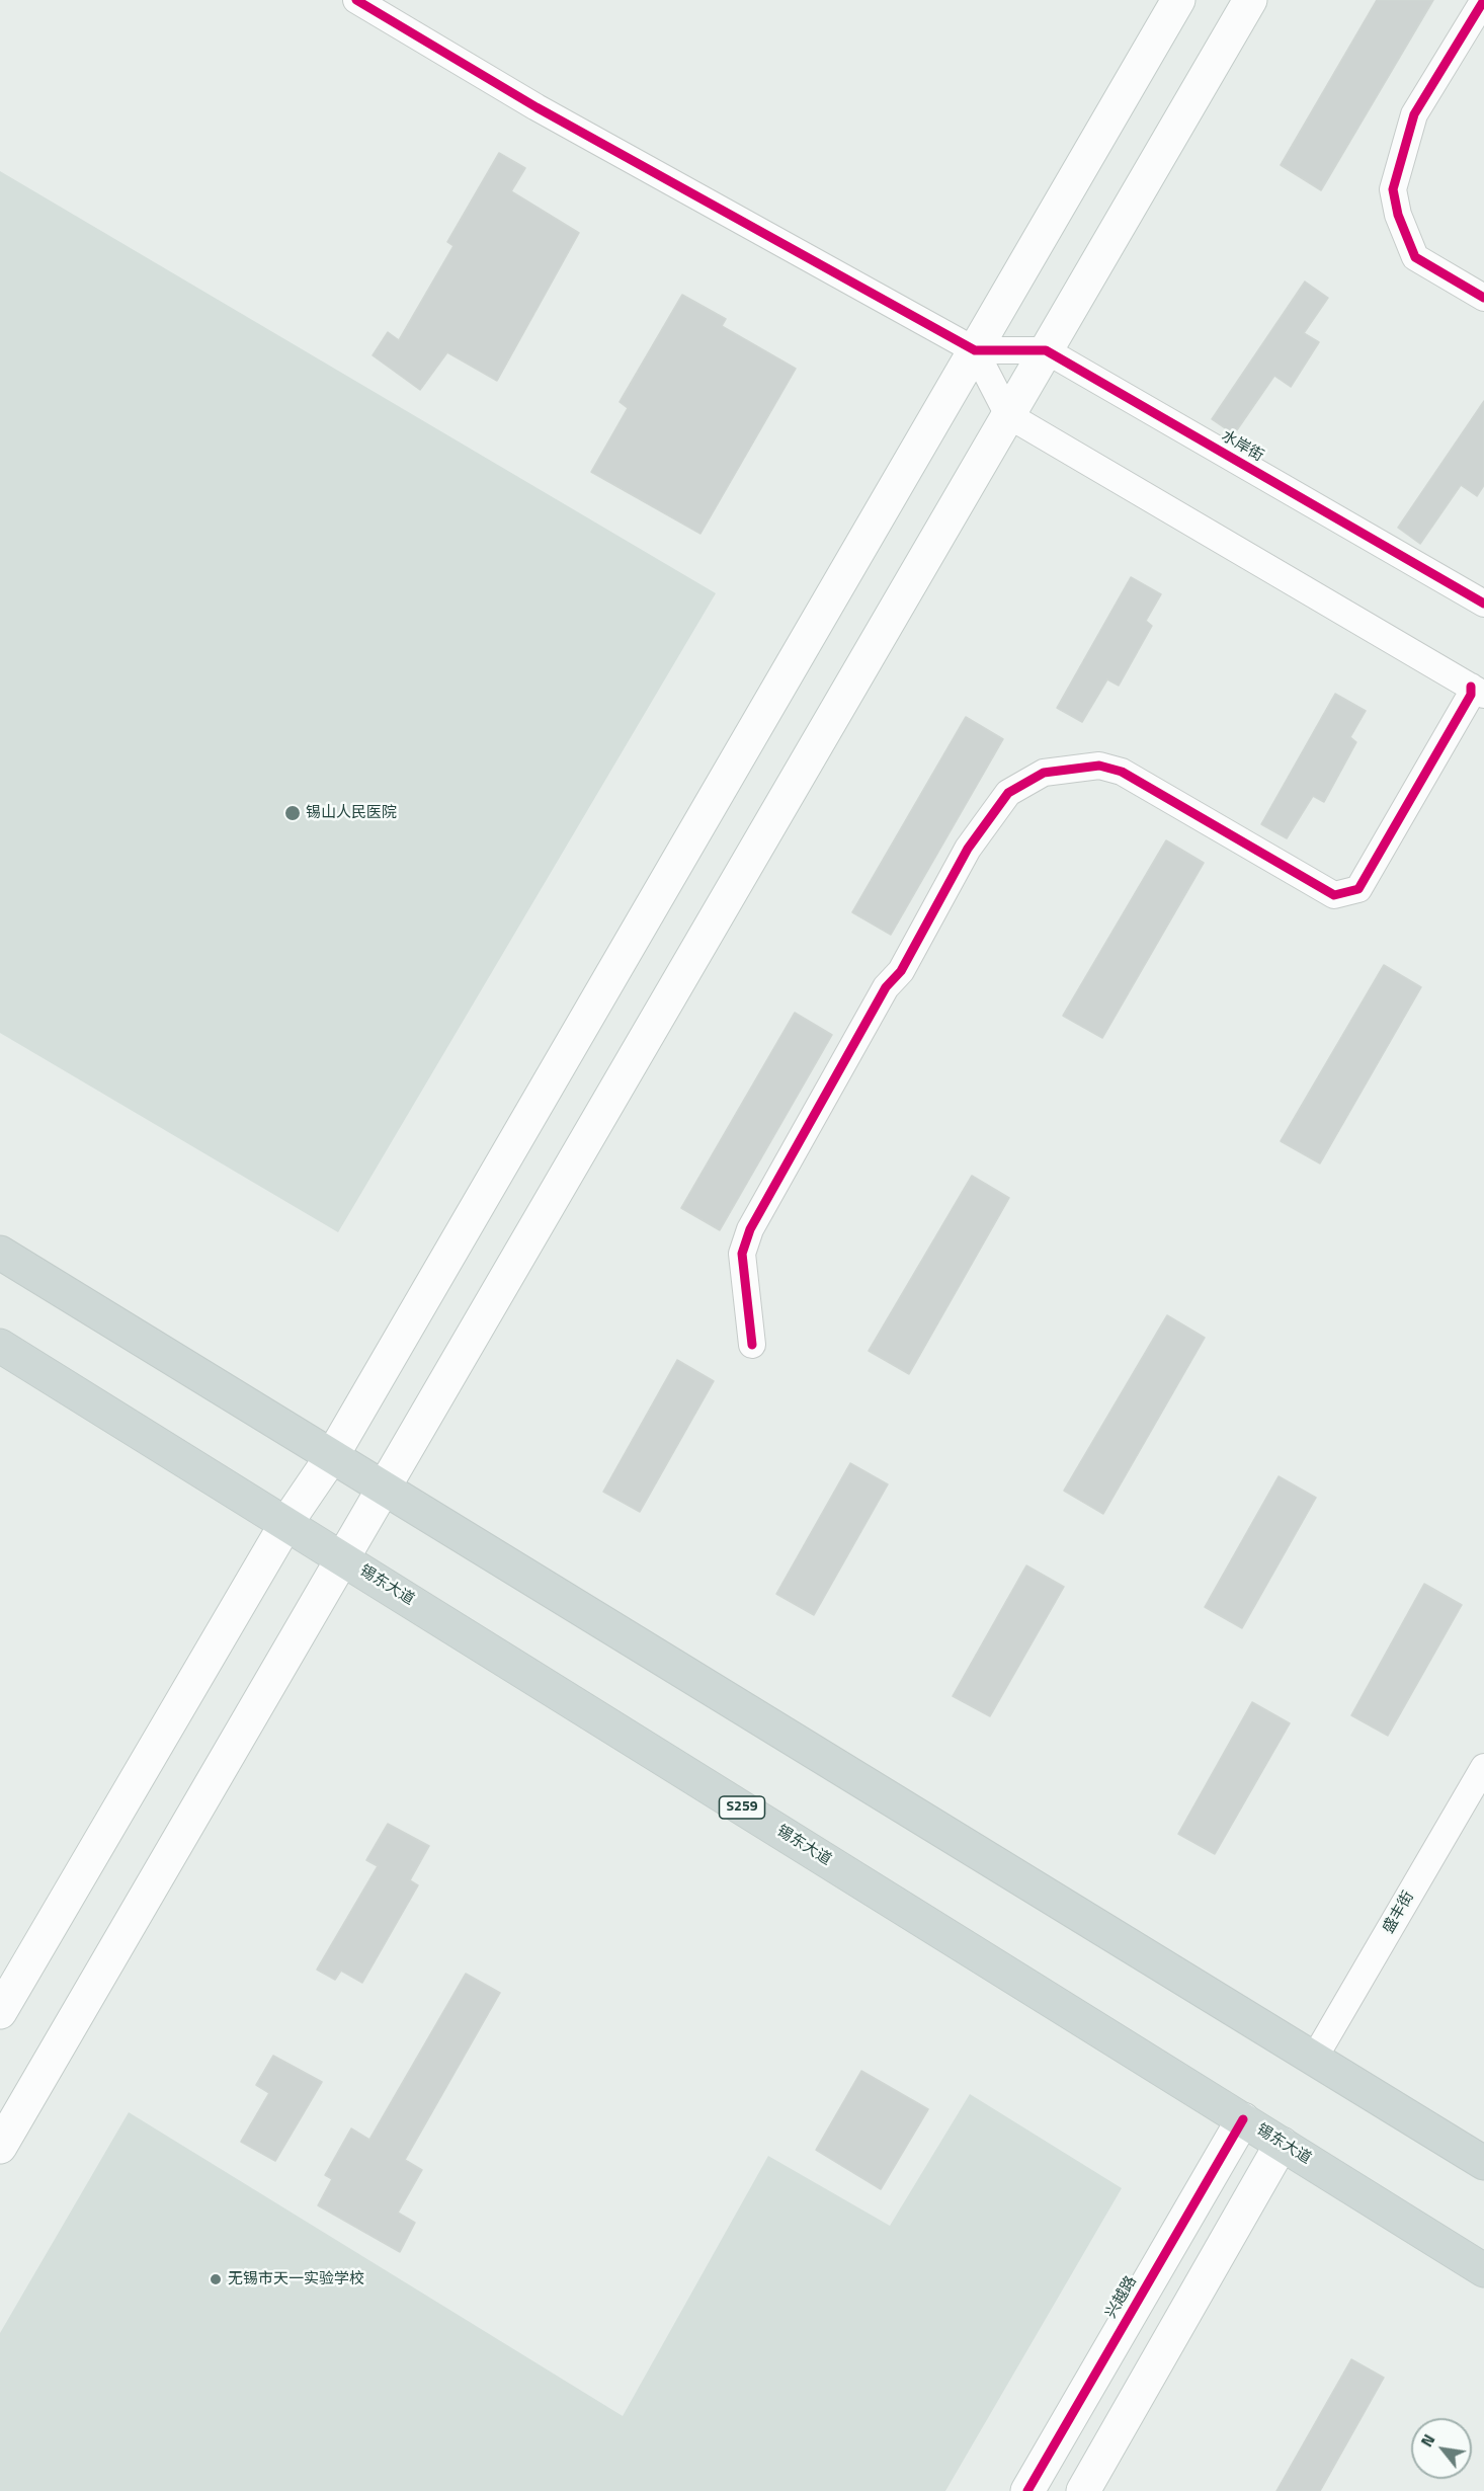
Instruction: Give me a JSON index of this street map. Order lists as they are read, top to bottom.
{
  "streets": {
    "main road": ["锡东大道", "S259", "兴越路"],
    "street": ["水岸街", "盛丰街"]
  },
  "crossings": [
    ["锡东大道", "兴越路"]
  ],
  "places": ["锡山人民医院", "无锡市天一实验学校"],
  "north": "top left"
}
